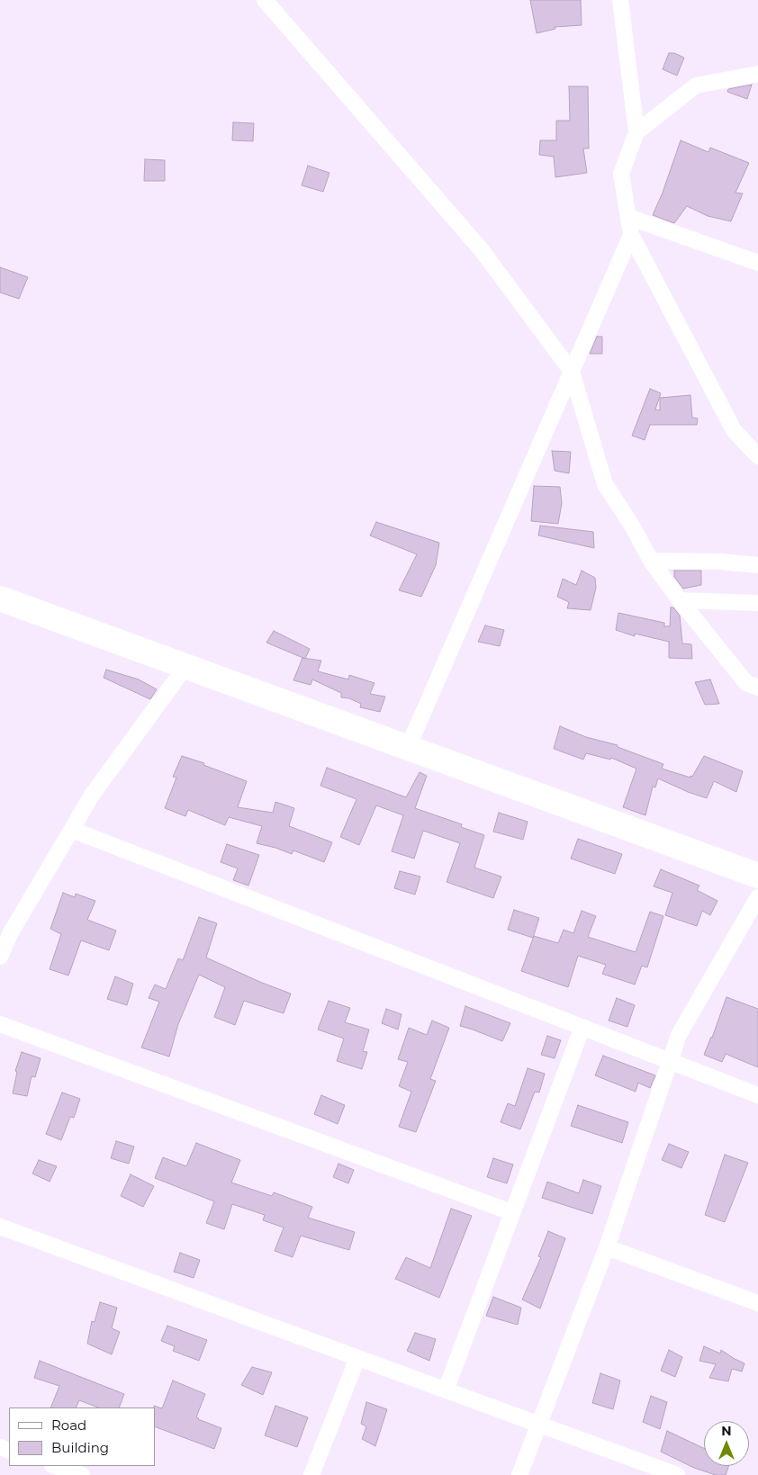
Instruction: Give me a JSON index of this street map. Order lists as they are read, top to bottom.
{
  "legend": ["Road", "Building"],
  "north": "top"
}
